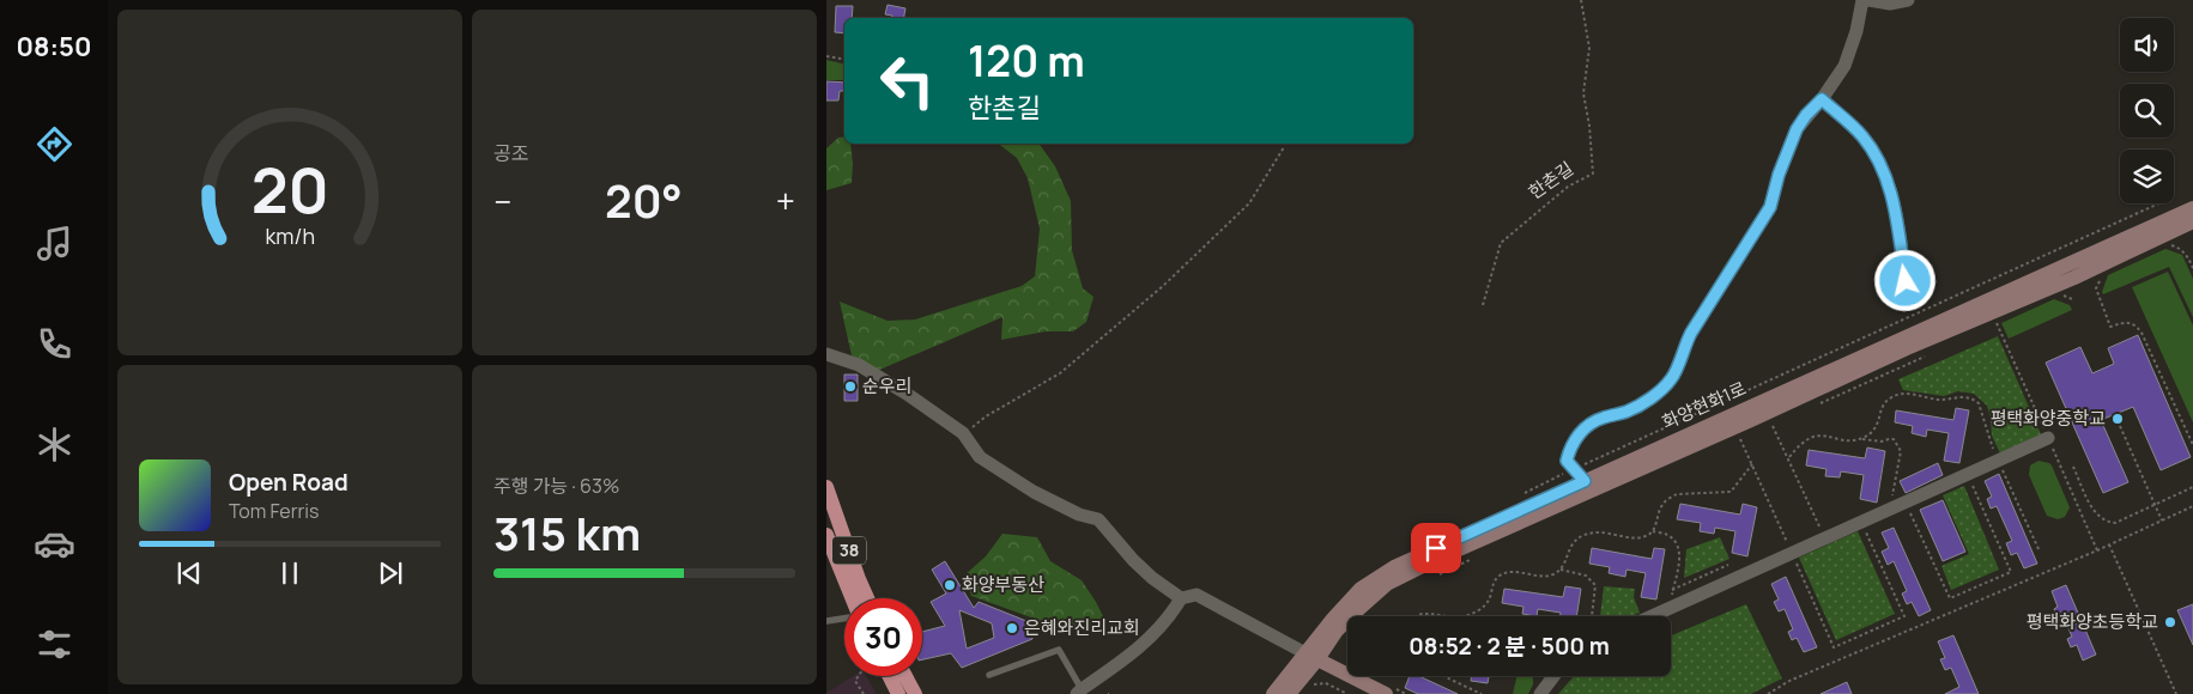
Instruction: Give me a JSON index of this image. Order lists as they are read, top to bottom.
{
  "streets": {
    "main road": ["38"],
    "street": ["화양현화1로"],
    "path": ["한촌길"]
  },
  "places": [
    "순우리",
    "평택화양중학교",
    "화양부동산",
    "평택화양초등학교",
    "은혜와진리교회"
  ],
  "page": {
    "tabs": "08:50",
    "tile": [
      "공조",
      ["주행 가능 · 63%", "315 km"]
    ],
    "turn": ["120 m", "한촌길"],
    "heat": ["−", "20°", "+"],
    "song": ["Open Road", "Tom Ferris"],
    "limit": "30",
    "trip": "08:52 · 2 분 · 500 m",
    "gauge": ["20", "km/h"]
  }
}
